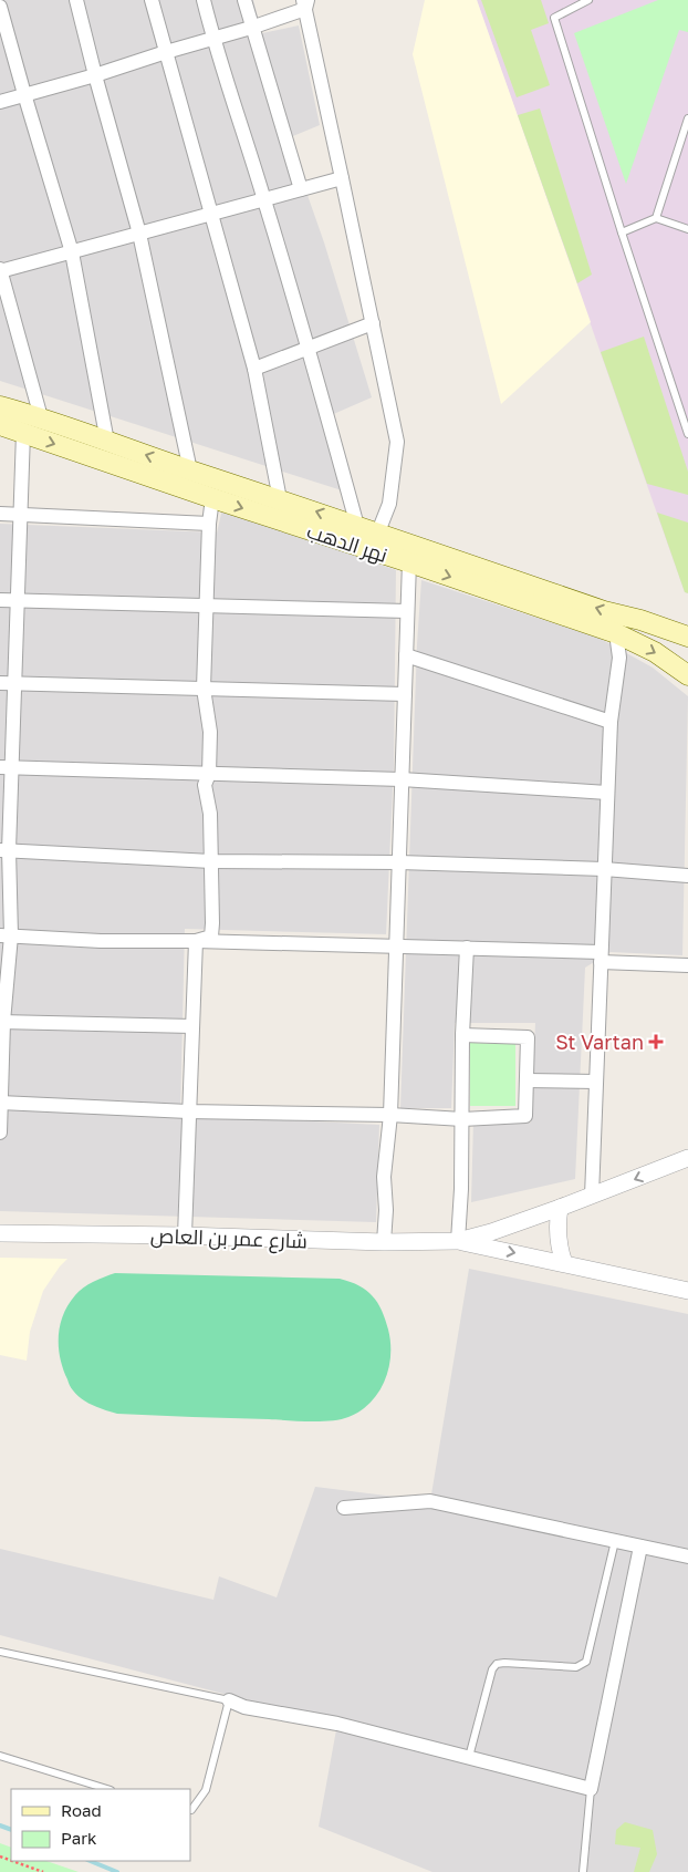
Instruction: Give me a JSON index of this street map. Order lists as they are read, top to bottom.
{
  "streets": {
    "main road": ["نهر الدهب"],
    "street": ["شارع عمر بن العاص"]
  },
  "places": {
    "health": ["St Vartan"]
  },
  "legend": ["Road", "Park"]
}
